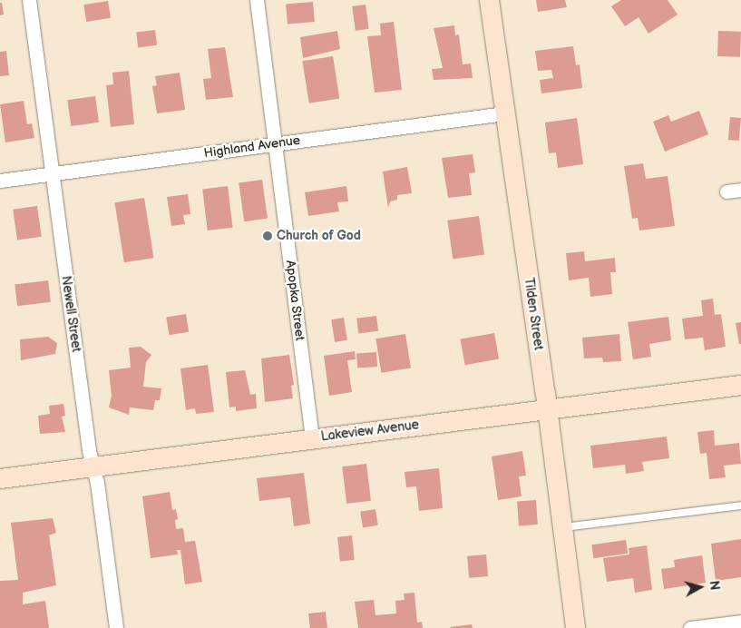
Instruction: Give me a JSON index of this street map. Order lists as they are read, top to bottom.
{
  "streets": {
    "street": [
      "Highland Avenue",
      "Apopka Street",
      "Newell Street",
      "Tilden Street",
      "Lakeview Avenue"
    ]
  },
  "crossings": [
    ["Highland Avenue", "Apopka Street"],
    ["Highland Avenue", "Newell Street"],
    ["Highland Avenue", "Tilden Street"],
    ["Apopka Street", "Lakeview Avenue"],
    ["Newell Street", "Lakeview Avenue"],
    ["Tilden Street", "Lakeview Avenue"]
  ],
  "places": ["Church of God"],
  "north": "right"
}
